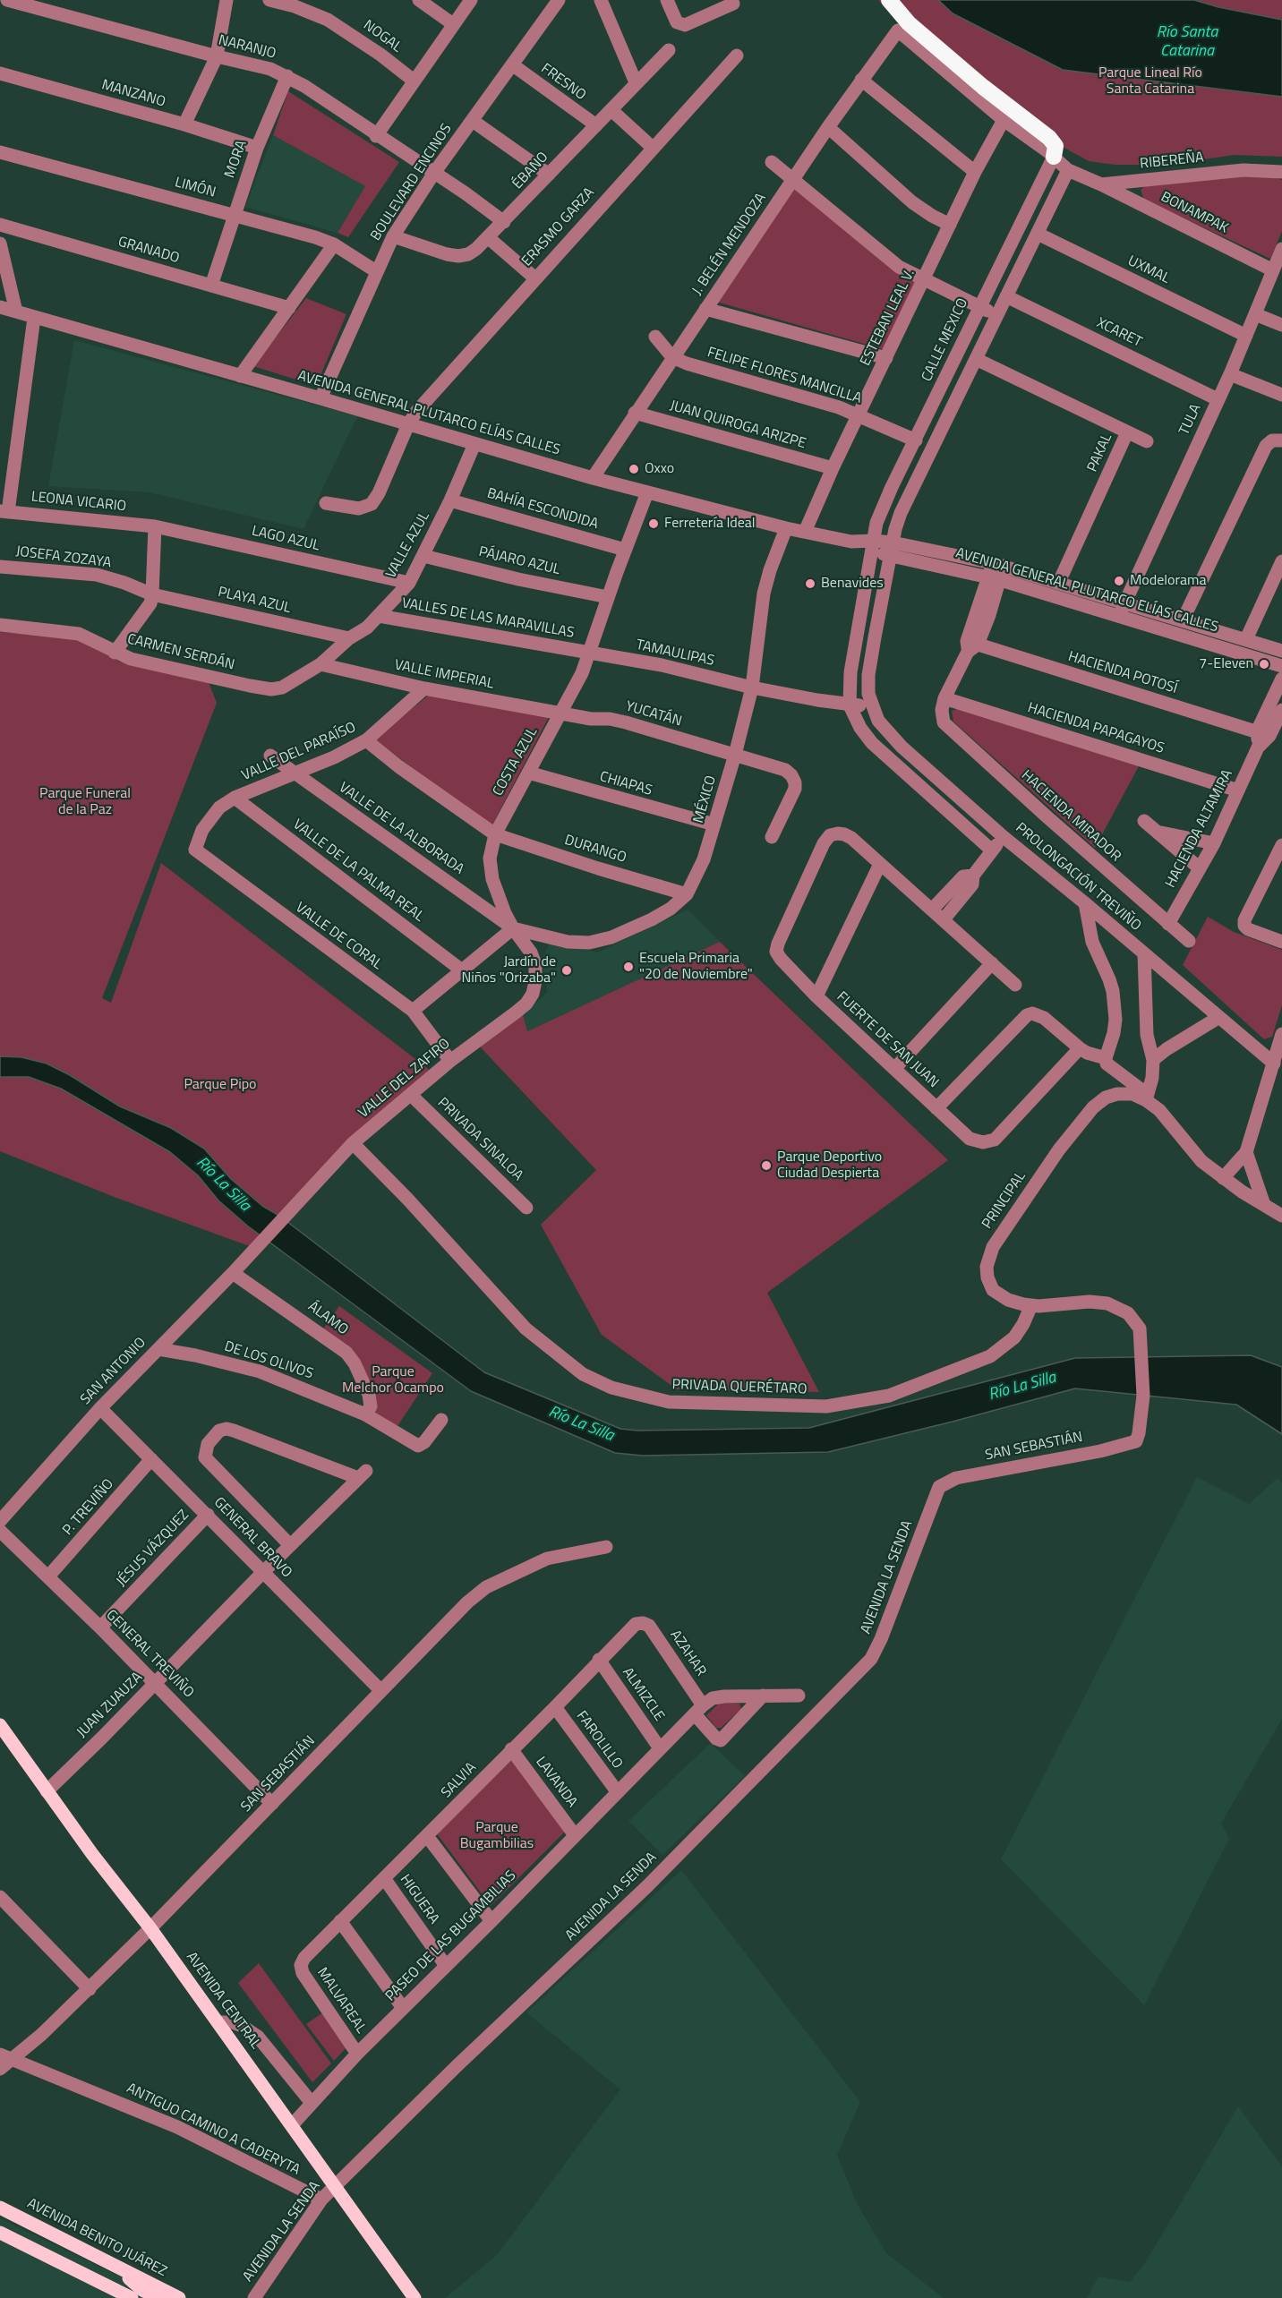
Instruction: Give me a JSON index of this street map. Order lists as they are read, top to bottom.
{
  "streets": {
    "main road": ["AVENIDA CENTRAL", "AVENIDA BENITO JUÁREZ"],
    "street": [
      "NOGAL",
      "NARANJO",
      "FRESNO",
      "MANZANO",
      "MORA",
      "RIBEREÑA",
      "ÉBANO",
      "BOULEVARD ENCINOS",
      "LIMÓN",
      "BONAMPAK",
      "ERASMO GARZA",
      "J. BELÉN MENDOZA",
      "GRANADO",
      "UXMAL",
      "ESTEBAN LEAL V.",
      "XCARET",
      "CALLE MEXICO",
      "FELIPE FLORES MANCILLA",
      "AVENIDA GENERAL PLUTARCO ELÍAS CALLES",
      "TULA",
      "JUAN QUIROGA ARIZPE",
      "PAKAL",
      "LEONA VICARIO",
      "BAHÍA ESCONDIDA",
      "LAGO AZUL",
      "VALLE AZUL",
      "JOSEFA ZOZAYA",
      "PÁJARO AZUL",
      "PLAYA AZUL",
      "VALLES DE LAS MARAVILLAS",
      "CARMEN SERDÁN",
      "TAMAULIPAS",
      "HACIENDA POTOSÍ",
      "VALLE IMPERIAL",
      "YUCATÁN",
      "HACIENDA PAPAGAYOS",
      "VALLE DEL PARAÍSO",
      "COSTA AZUL",
      "CHIAPAS",
      "MÉXICO",
      "HACIENDA MIRADOR",
      "VALLE DE LA ALBORADA",
      "HACIENDA ALTAMIRA",
      "DURANGO",
      "VALLE DE LA PALMA REAL",
      "PROLONGACIÓN TREVIÑO",
      "VALLE DE CORAL",
      "FUERTE DE SAN JUAN",
      "VALLE DEL ZAFIRO",
      "PRIVADA SINALOA",
      "PRINCIPAL",
      "ÁLAMO",
      "DE LOS OLIVOS",
      "SAN ANTONIO",
      "PRIVADA QUERÉTARO",
      "SAN SEBASTIÁN",
      "P. TREVIÑO",
      "GENERAL BRAVO",
      "JÉSUS VÁZQUEZ",
      "AVENIDA LA SENDA",
      "AZAHAR",
      "GENERAL TREVIÑO",
      "ALMIZCLE",
      "JUAN ZUAUZA",
      "FAROLILLO",
      "SALVIA",
      "LAVANDA",
      "HIGUERA",
      "PASEO DE LAS BUGAMBILIAS",
      "MALVAREAL",
      "ANTIGUO CAMINO A CADERYTA"
    ]
  },
  "crossings": [
    ["NARANJO", "MORA"],
    ["NARANJO", "ÉBANO"],
    ["NARANJO", "BOULEVARD ENCINOS"],
    ["FRESNO", "ÉBANO"],
    ["FRESNO", "BOULEVARD ENCINOS"],
    ["MANZANO", "MORA"],
    ["MORA", "LIMÓN"],
    ["MORA", "GRANADO"],
    ["RIBEREÑA", "BONAMPAK"],
    ["RIBEREÑA", "J. BELÉN MENDOZA"],
    ["RIBEREÑA", "ESTEBAN LEAL V."],
    ["RIBEREÑA", "CALLE MEXICO"],
    ["ÉBANO", "BOULEVARD ENCINOS"],
    ["BOULEVARD ENCINOS", "LIMÓN"],
    ["BOULEVARD ENCINOS", "AVENIDA GENERAL PLUTARCO ELÍAS CALLES"],
    ["BONAMPAK", "TULA"],
    ["ERASMO GARZA", "AVENIDA GENERAL PLUTARCO ELÍAS CALLES"],
    ["J. BELÉN MENDOZA", "FELIPE FLORES MANCILLA"],
    ["J. BELÉN MENDOZA", "AVENIDA GENERAL PLUTARCO ELÍAS CALLES"],
    ["J. BELÉN MENDOZA", "JUAN QUIROGA ARIZPE"],
    ["UXMAL", "TULA"],
    ["ESTEBAN LEAL V.", "FELIPE FLORES MANCILLA"],
    ["ESTEBAN LEAL V.", "AVENIDA GENERAL PLUTARCO ELÍAS CALLES"],
    ["ESTEBAN LEAL V.", "JUAN QUIROGA ARIZPE"],
    ["XCARET", "TULA"],
    ["CALLE MEXICO", "FELIPE FLORES MANCILLA"],
    ["CALLE MEXICO", "AVENIDA GENERAL PLUTARCO ELÍAS CALLES"],
    ["AVENIDA GENERAL PLUTARCO ELÍAS CALLES", "TULA"],
    ["AVENIDA GENERAL PLUTARCO ELÍAS CALLES", "PAKAL"],
    ["AVENIDA GENERAL PLUTARCO ELÍAS CALLES", "VALLE AZUL"],
    ["AVENIDA GENERAL PLUTARCO ELÍAS CALLES", "COSTA AZUL"],
    ["AVENIDA GENERAL PLUTARCO ELÍAS CALLES", "MÉXICO"],
    ["AVENIDA GENERAL PLUTARCO ELÍAS CALLES", "PROLONGACIÓN TREVIÑO"],
    ["LEONA VICARIO", "LAGO AZUL"],
    ["BAHÍA ESCONDIDA", "VALLE AZUL"],
    ["BAHÍA ESCONDIDA", "COSTA AZUL"],
    ["LAGO AZUL", "VALLE AZUL"],
    ["VALLE AZUL", "PÁJARO AZUL"],
    ["VALLE AZUL", "PLAYA AZUL"],
    ["VALLE AZUL", "VALLES DE LAS MARAVILLAS"],
    ["VALLE AZUL", "CARMEN SERDÁN"],
    ["VALLE AZUL", "VALLE IMPERIAL"],
    ["JOSEFA ZOZAYA", "PLAYA AZUL"],
    ["PÁJARO AZUL", "COSTA AZUL"],
    ["VALLES DE LAS MARAVILLAS", "TAMAULIPAS"],
    ["VALLES DE LAS MARAVILLAS", "COSTA AZUL"],
    ["CARMEN SERDÁN", "VALLE IMPERIAL"],
    ["TAMAULIPAS", "COSTA AZUL"],
    ["TAMAULIPAS", "MÉXICO"],
    ["HACIENDA POTOSÍ", "HACIENDA ALTAMIRA"],
    ["VALLE IMPERIAL", "YUCATÁN"],
    ["VALLE IMPERIAL", "VALLE DEL PARAÍSO"],
    ["VALLE IMPERIAL", "COSTA AZUL"],
    ["YUCATÁN", "COSTA AZUL"],
    ["YUCATÁN", "MÉXICO"],
    ["HACIENDA PAPAGAYOS", "HACIENDA MIRADOR"],
    ["HACIENDA PAPAGAYOS", "HACIENDA ALTAMIRA"],
    ["VALLE DEL PARAÍSO", "VALLE DE LA ALBORADA"],
    ["VALLE DEL PARAÍSO", "DURANGO"],
    ["VALLE DEL PARAÍSO", "VALLE DE LA PALMA REAL"],
    ["VALLE DEL PARAÍSO", "VALLE DE CORAL"],
    ["COSTA AZUL", "CHIAPAS"],
    ["COSTA AZUL", "MÉXICO"],
    ["COSTA AZUL", "VALLE DE LA ALBORADA"],
    ["COSTA AZUL", "DURANGO"],
    ["COSTA AZUL", "VALLE DEL ZAFIRO"],
    ["CHIAPAS", "MÉXICO"],
    ["MÉXICO", "VALLE DE LA ALBORADA"],
    ["MÉXICO", "DURANGO"],
    ["MÉXICO", "VALLE DEL ZAFIRO"],
    ["HACIENDA MIRADOR", "HACIENDA ALTAMIRA"],
    ["VALLE DE LA ALBORADA", "VALLE DEL ZAFIRO"],
    ["VALLE DE CORAL", "VALLE DEL ZAFIRO"],
    ["VALLE DEL ZAFIRO", "PRIVADA SINALOA"],
    ["VALLE DEL ZAFIRO", "SAN ANTONIO"],
    ["VALLE DEL ZAFIRO", "PRIVADA QUERÉTARO"],
    ["PRINCIPAL", "PRIVADA QUERÉTARO"],
    ["PRINCIPAL", "SAN SEBASTIÁN"],
    ["ÁLAMO", "DE LOS OLIVOS"],
    ["ÁLAMO", "SAN ANTONIO"],
    ["DE LOS OLIVOS", "SAN ANTONIO"],
    ["SAN ANTONIO", "GENERAL BRAVO"],
    ["SAN SEBASTIÁN", "GENERAL BRAVO"],
    ["SAN SEBASTIÁN", "AVENIDA LA SENDA"],
    ["SAN SEBASTIÁN", "GENERAL TREVIÑO"],
    ["SAN SEBASTIÁN", "AVENIDA CENTRAL"],
    ["SAN SEBASTIÁN", "ANTIGUO CAMINO A CADERYTA"],
    ["P. TREVIÑO", "GENERAL BRAVO"],
    ["P. TREVIÑO", "GENERAL TREVIÑO"],
    ["GENERAL BRAVO", "JÉSUS VÁZQUEZ"],
    ["GENERAL BRAVO", "JUAN ZUAUZA"],
    ["JÉSUS VÁZQUEZ", "GENERAL TREVIÑO"],
    ["AVENIDA LA SENDA", "AVENIDA CENTRAL"],
    ["AVENIDA LA SENDA", "ANTIGUO CAMINO A CADERYTA"],
    ["AZAHAR", "SALVIA"],
    ["AZAHAR", "PASEO DE LAS BUGAMBILIAS"],
    ["GENERAL TREVIÑO", "JUAN ZUAUZA"],
    ["ALMIZCLE", "SALVIA"],
    ["ALMIZCLE", "PASEO DE LAS BUGAMBILIAS"],
    ["JUAN ZUAUZA", "AVENIDA CENTRAL"],
    ["FAROLILLO", "SALVIA"],
    ["FAROLILLO", "PASEO DE LAS BUGAMBILIAS"],
    ["SALVIA", "LAVANDA"],
    ["SALVIA", "HIGUERA"],
    ["SALVIA", "MALVAREAL"],
    ["LAVANDA", "PASEO DE LAS BUGAMBILIAS"],
    ["HIGUERA", "PASEO DE LAS BUGAMBILIAS"],
    ["PASEO DE LAS BUGAMBILIAS", "AVENIDA CENTRAL"],
    ["PASEO DE LAS BUGAMBILIAS", "MALVAREAL"]
  ],
  "water": ["Río Santa Catarina", "Río La Silla"],
  "parks": [
    "Parque Lineal Río Santa Catarina",
    "Parque Funeral de la Paz",
    "Parque Pipo",
    "Parque Melchor Ocampo",
    "Parque Bugambilias"
  ],
  "places": [
    "Oxxo",
    "Ferretería Ideal",
    "Modelorama",
    "Benavides",
    "7-Eleven",
    "Escuela Primaria \"20 de Noviembre\"",
    "Jardín de Niños \"Orizaba\"",
    "Parque Deportivo Ciudad Despierta"
  ]
}
